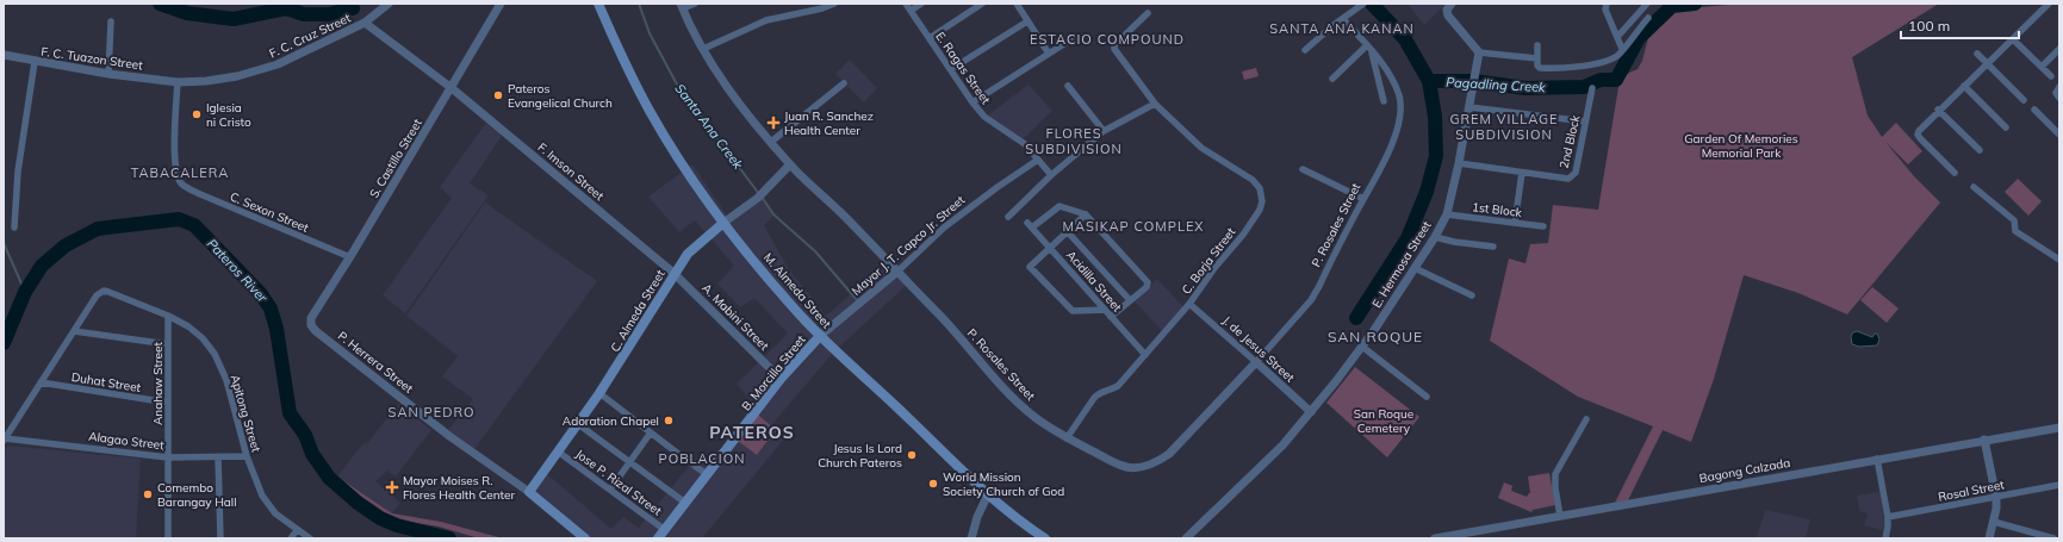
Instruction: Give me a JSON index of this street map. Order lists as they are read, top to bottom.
{
  "streets": {
    "main road": [
      "M. Almeda Street",
      "C. Almeda Street",
      "P. Herrera Street",
      "B. Morcilla Street"
    ],
    "street": [
      "F. C. Cruz Street",
      "F. C. Tuazon Street",
      "E. Ragas Street",
      "2nd Block",
      "S. Castillo Street",
      "F. Imson Street",
      "1st Block",
      "C. Sexon Street",
      "P. Rosales Street",
      "Mayor J. T. Capco Jr. Street",
      "C. Borja Street",
      "E. Hermosa Street",
      "Acidilla Street",
      "A. Mabini Street",
      "J. de Jesus Street",
      "Duhat Street",
      "Anahaw Street",
      "Apitong Street",
      "Alagao Street",
      "Bagong Calzada",
      "Jose P. Rizal Street",
      "Rosal Street"
    ]
  },
  "crossings": [
    ["F. C. Cruz Street", "F. C. Tuazon Street"],
    ["F. C. Cruz Street", "F. Imson Street"],
    ["F. C. Cruz Street", "C. Sexon Street"],
    ["F. C. Tuazon Street", "C. Sexon Street"],
    ["E. Ragas Street", "Mayor J. T. Capco Jr. Street"],
    ["2nd Block", "E. Hermosa Street"],
    ["S. Castillo Street", "F. Imson Street"],
    ["S. Castillo Street", "C. Sexon Street"],
    ["S. Castillo Street", "P. Herrera Street"],
    ["F. Imson Street", "C. Almeda Street"],
    ["F. Imson Street", "A. Mabini Street"],
    ["1st Block", "E. Hermosa Street"],
    ["P. Rosales Street", "Mayor J. T. Capco Jr. Street"],
    ["P. Rosales Street", "C. Borja Street"],
    ["P. Rosales Street", "C. Almeda Street"],
    ["P. Rosales Street", "J. de Jesus Street"],
    ["Mayor J. T. Capco Jr. Street", "M. Almeda Street"],
    ["Mayor J. T. Capco Jr. Street", "B. Morcilla Street"],
    ["C. Borja Street", "Acidilla Street"],
    ["C. Borja Street", "J. de Jesus Street"],
    ["E. Hermosa Street", "J. de Jesus Street"],
    ["M. Almeda Street", "C. Almeda Street"],
    ["M. Almeda Street", "B. Morcilla Street"],
    ["C. Almeda Street", "A. Mabini Street"],
    ["C. Almeda Street", "P. Herrera Street"],
    ["C. Almeda Street", "Jose P. Rizal Street"],
    ["A. Mabini Street", "B. Morcilla Street"],
    ["B. Morcilla Street", "Jose P. Rizal Street"],
    ["Duhat Street", "Anahaw Street"],
    ["Duhat Street", "Apitong Street"],
    ["Anahaw Street", "Apitong Street"],
    ["Anahaw Street", "Alagao Street"],
    ["Apitong Street", "Alagao Street"]
  ],
  "districts": [
    "SANTA ANA KANAN",
    "ESTACIO COMPOUND",
    "GREM VILLAGE SUBDIVISION",
    "FLORES SUBDIVISION",
    "TABACALERA",
    "MASIKAP COMPLEX",
    "SAN ROQUE",
    "SAN PEDRO",
    "PATEROS",
    "POBLACION"
  ],
  "water": ["Pagadling Creek", "Santa Ana Creek", "Pateros River"],
  "parks": ["Garden Of Memories Memorial Park", "San Roque Cemetery"],
  "places": {
    "other": [
      "Pateros Evangelical Church",
      "Iglesia ni Cristo",
      "Adoration Chapel",
      "Jesus Is Lord Church Pateros",
      "World Mission Society Church of God",
      "Comembo Barangay Hall"
    ],
    "health": ["Juan R. Sanchez Health Center", "Mayor Moises R. Flores Health Center"]
  },
  "scale_bar": "100 m"
}
